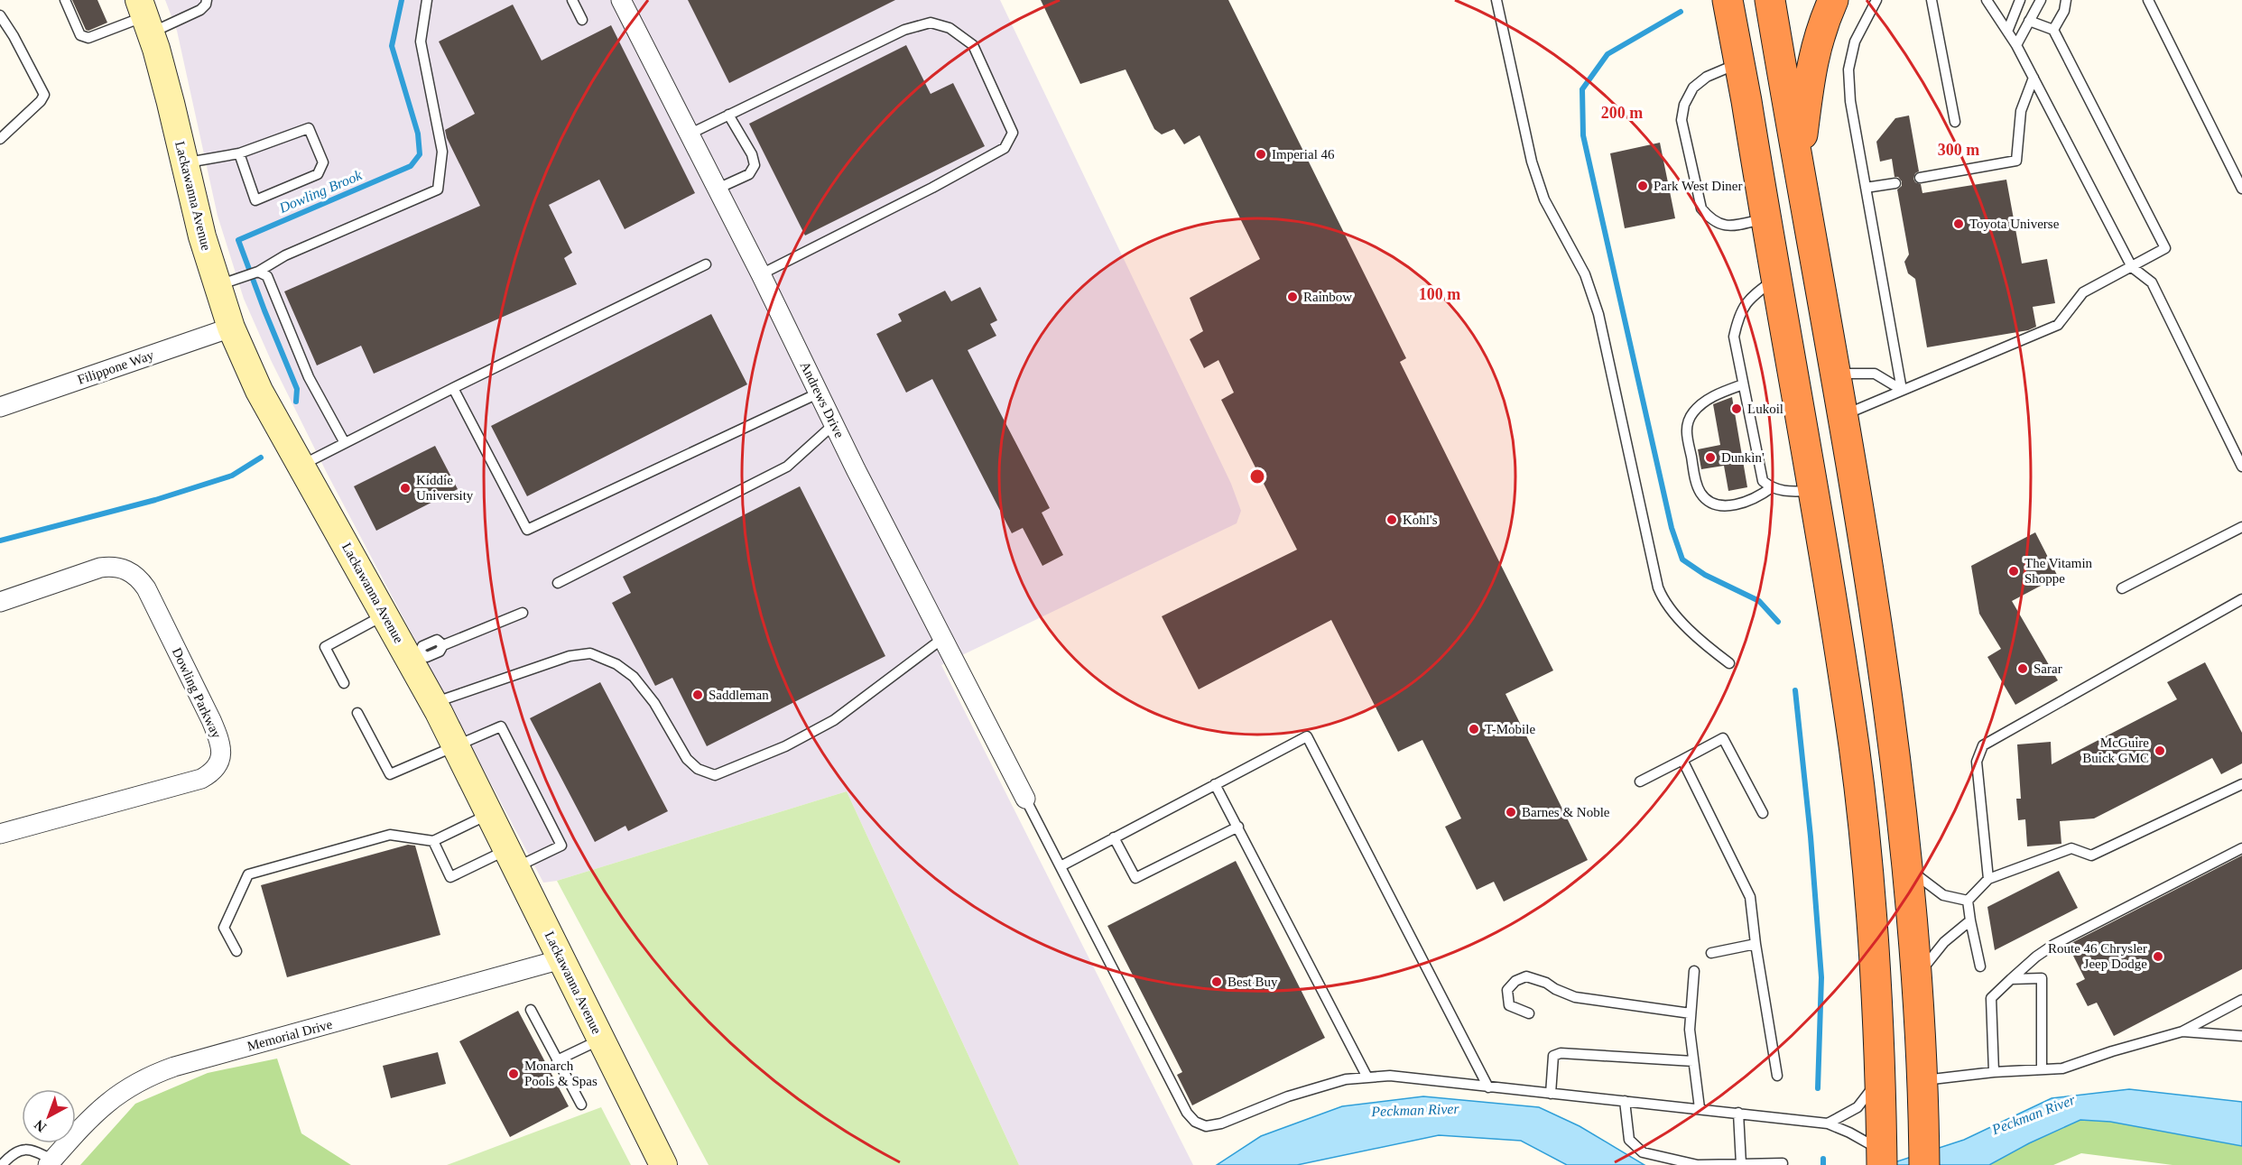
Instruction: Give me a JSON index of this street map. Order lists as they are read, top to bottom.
{
  "streets": {
    "street": [
      "Lackawanna Avenue",
      "Filippone Way",
      "Andrews Drive",
      "Dowling Parkway",
      "Memorial Drive"
    ]
  },
  "crossings": [
    ["Lackawanna Avenue", "Filippone Way"],
    ["Lackawanna Avenue", "Memorial Drive"]
  ],
  "water": ["Dowling Brook", "Peckman River"],
  "places": [
    "Imperial 46",
    "Park West Diner",
    "Toyota Universe",
    "Rainbow",
    "Lukoil",
    "Dunkin'",
    "Kiddie University",
    "Kohl's",
    "The Vitamin Shoppe",
    "Sarar",
    "Saddleman",
    "T-Mobile",
    "McGuire Buick GMC",
    "Barnes & Noble",
    "Route 46 Chrysler Jeep Dodge",
    "Best Buy",
    "Monarch Pools & Spas"
  ],
  "north": "bottom left",
  "rings": ["200 m", "300 m", "100 m"]
}
